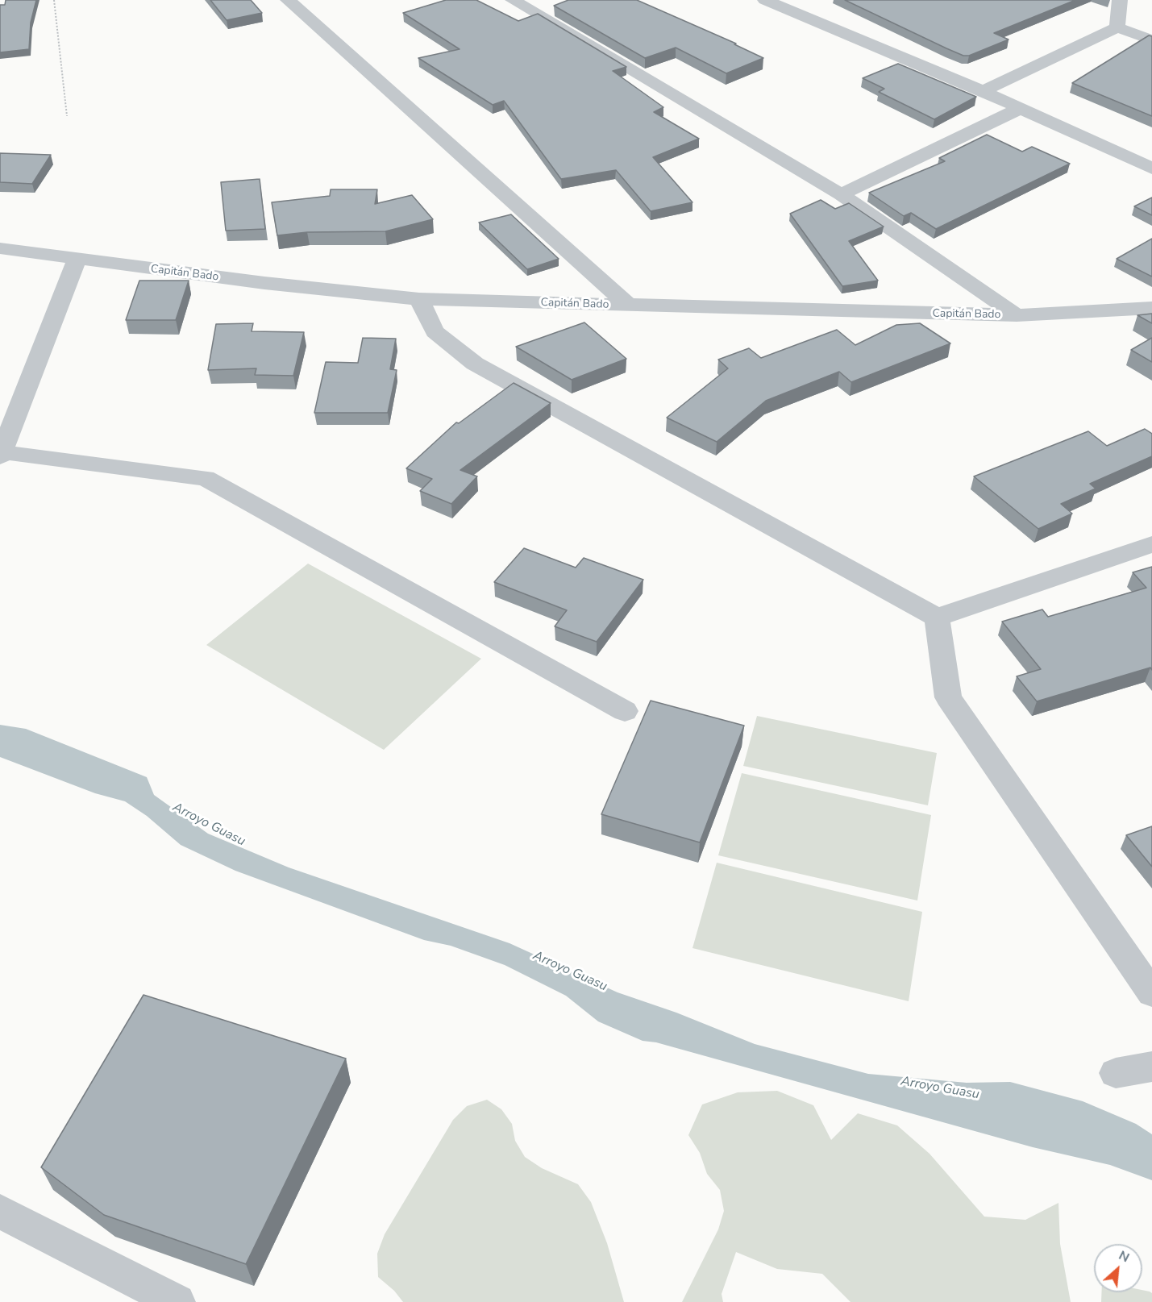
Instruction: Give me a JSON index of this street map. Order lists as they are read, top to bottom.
{
  "streets": {
    "street": ["Capitán Bado"]
  },
  "water": ["Arroyo Guasu"],
  "north": "top right"
}
